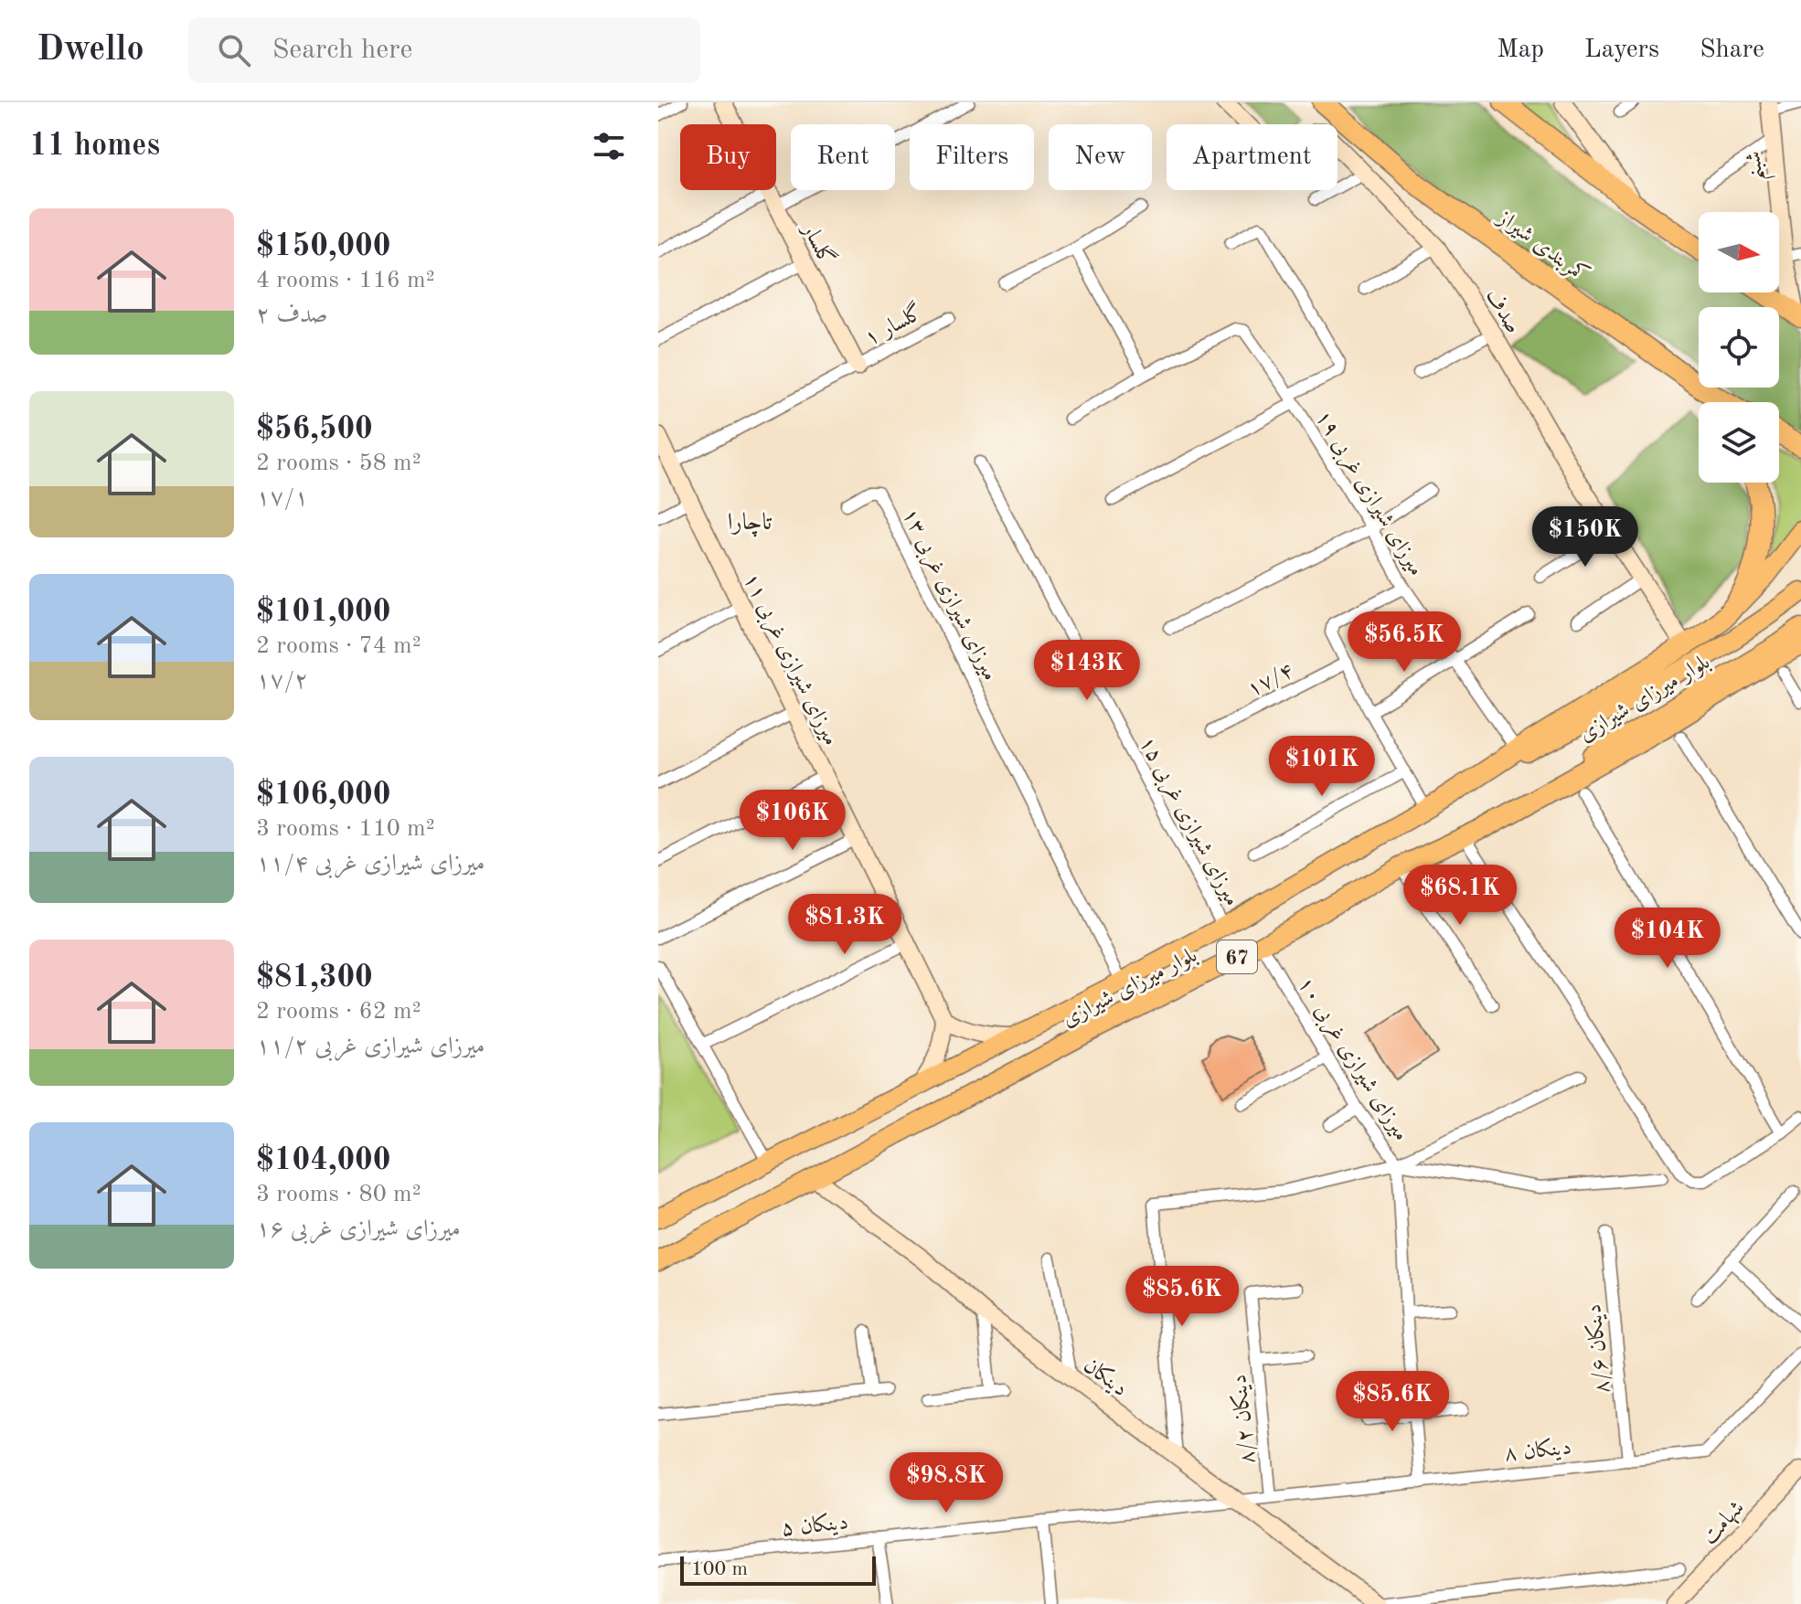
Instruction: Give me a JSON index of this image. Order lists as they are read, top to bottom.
{
  "streets": {
    "highway": ["کمربندی شیراز"],
    "main road": ["بلوار میرزای شیرازی", "67"],
    "street": [
      "شبنم",
      "گلسار",
      "صدف",
      "گلسار ۱",
      "۱۹ میرزای شیرازی غربی",
      "۱۳ میرزای شیرازی غربی",
      "میرزای شیرازی غربی ۱۱",
      "۱۷/۴",
      "۱۵ میرزای شیرازی غربی",
      "۱۰ میرزای شیرازی غربی",
      "۸/۶ دینکان",
      "دینکان",
      "دینکان ۸/۲",
      "۸ دینکان",
      "شهامت",
      "۵ دینکان"
    ]
  },
  "crossings": [
    ["گلسار", "گلسار ۱"],
    ["گلسار ۱", "میرزای شیرازی غربی ۱۱"],
    ["۱۳ میرزای شیرازی غربی", "بلوار میرزای شیرازی"],
    ["بلوار میرزای شیرازی", "۱۵ میرزای شیرازی غربی"],
    ["بلوار میرزای شیرازی", "۱۰ میرزای شیرازی غربی"],
    ["بلوار میرزای شیرازی", "دینکان"],
    ["۱۰ میرزای شیرازی غربی", "۸ دینکان"],
    ["۸/۶ دینکان", "۸ دینکان"],
    ["دینکان", "۸ دینکان"],
    ["دینکان", "۵ دینکان"],
    ["دینکان ۸/۲", "۸ دینکان"],
    ["۸ دینکان", "۵ دینکان"]
  ],
  "districts": ["تاچارا"],
  "scale_bar": "100 m",
  "north": "right",
  "page": {
    "header": "Dwello",
    "search": "Search here",
    "nav": ["Map", "Layers", "Share"],
    "heading": "11 homes",
    "chip": [
      "Buy",
      "Rent",
      "Filters",
      "New",
      "Apartment"
    ],
    "list": [
      {
        "name": "$150,000",
        "note": "4 rooms · 116 m² · ۲ صدف"
      },
      {
        "name": "$56,500",
        "note": "2 rooms · 58 m² · ۱۷/۱"
      },
      {
        "name": "$101,000",
        "note": "2 rooms · 74 m² · ۱۷/۲"
      },
      {
        "name": "$106,000",
        "note": "3 rooms · 110 m² · میرزای شیرازی غربی ۱۱/۴"
      },
      {
        "name": "$81,300",
        "note": "2 rooms · 62 m² · میرزای شیرازی غربی ۱۱/۲"
      },
      {
        "name": "$104,000",
        "note": "3 rooms · 80 m² · ۱۶ میرزای شیرازی غربی"
      }
    ],
    "price": [
      "$150K",
      "$56.5K",
      "$143K",
      "$101K",
      "$106K",
      "$68.1K",
      "$81.3K",
      "$104K",
      "$85.6K",
      "$85.6K",
      "$98.8K"
    ],
    "scale": "100 m"
  }
}
